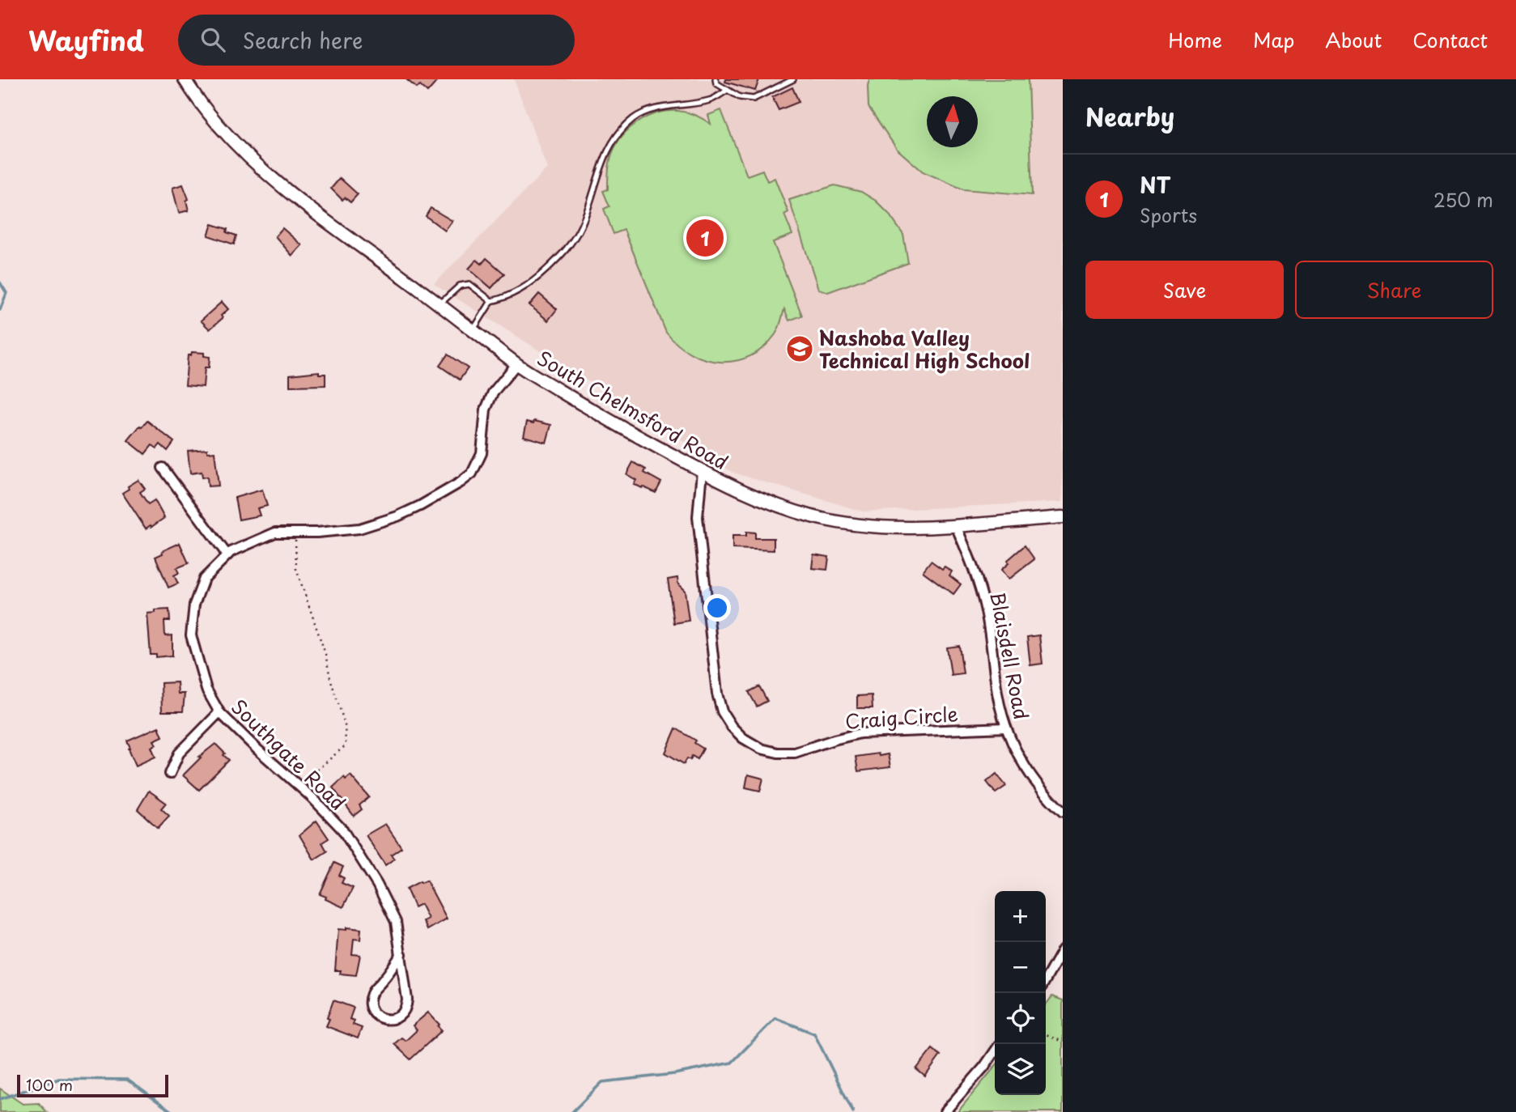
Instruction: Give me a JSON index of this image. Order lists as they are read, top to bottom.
{
  "streets": {
    "main road": ["South Chelmsford Road"],
    "street": ["Blaisdell Road", "Craig Circle", "Southgate Road"]
  },
  "crossings": [
    ["South Chelmsford Road", "Blaisdell Road"],
    ["South Chelmsford Road", "Craig Circle"],
    ["South Chelmsford Road", "Southgate Road"],
    ["Blaisdell Road", "Craig Circle"]
  ],
  "places": {
    "school or university": ["Nashoba Valley Technical High School"]
  },
  "scale_bar": "100 m",
  "north": "top",
  "page": {
    "header": "Wayfind",
    "search": "Search here",
    "nav": [
      "Home",
      "Map",
      "About",
      "Contact"
    ],
    "heading": "Nearby",
    "list": [
      {
        "mark": "1",
        "name": "NT",
        "note": "Sports",
        "value": "250 m"
      }
    ],
    "pins": "1",
    "buttons": ["Save", "Share"],
    "map_buttons": ["+", "−"],
    "scale": "100 m"
  }
}
